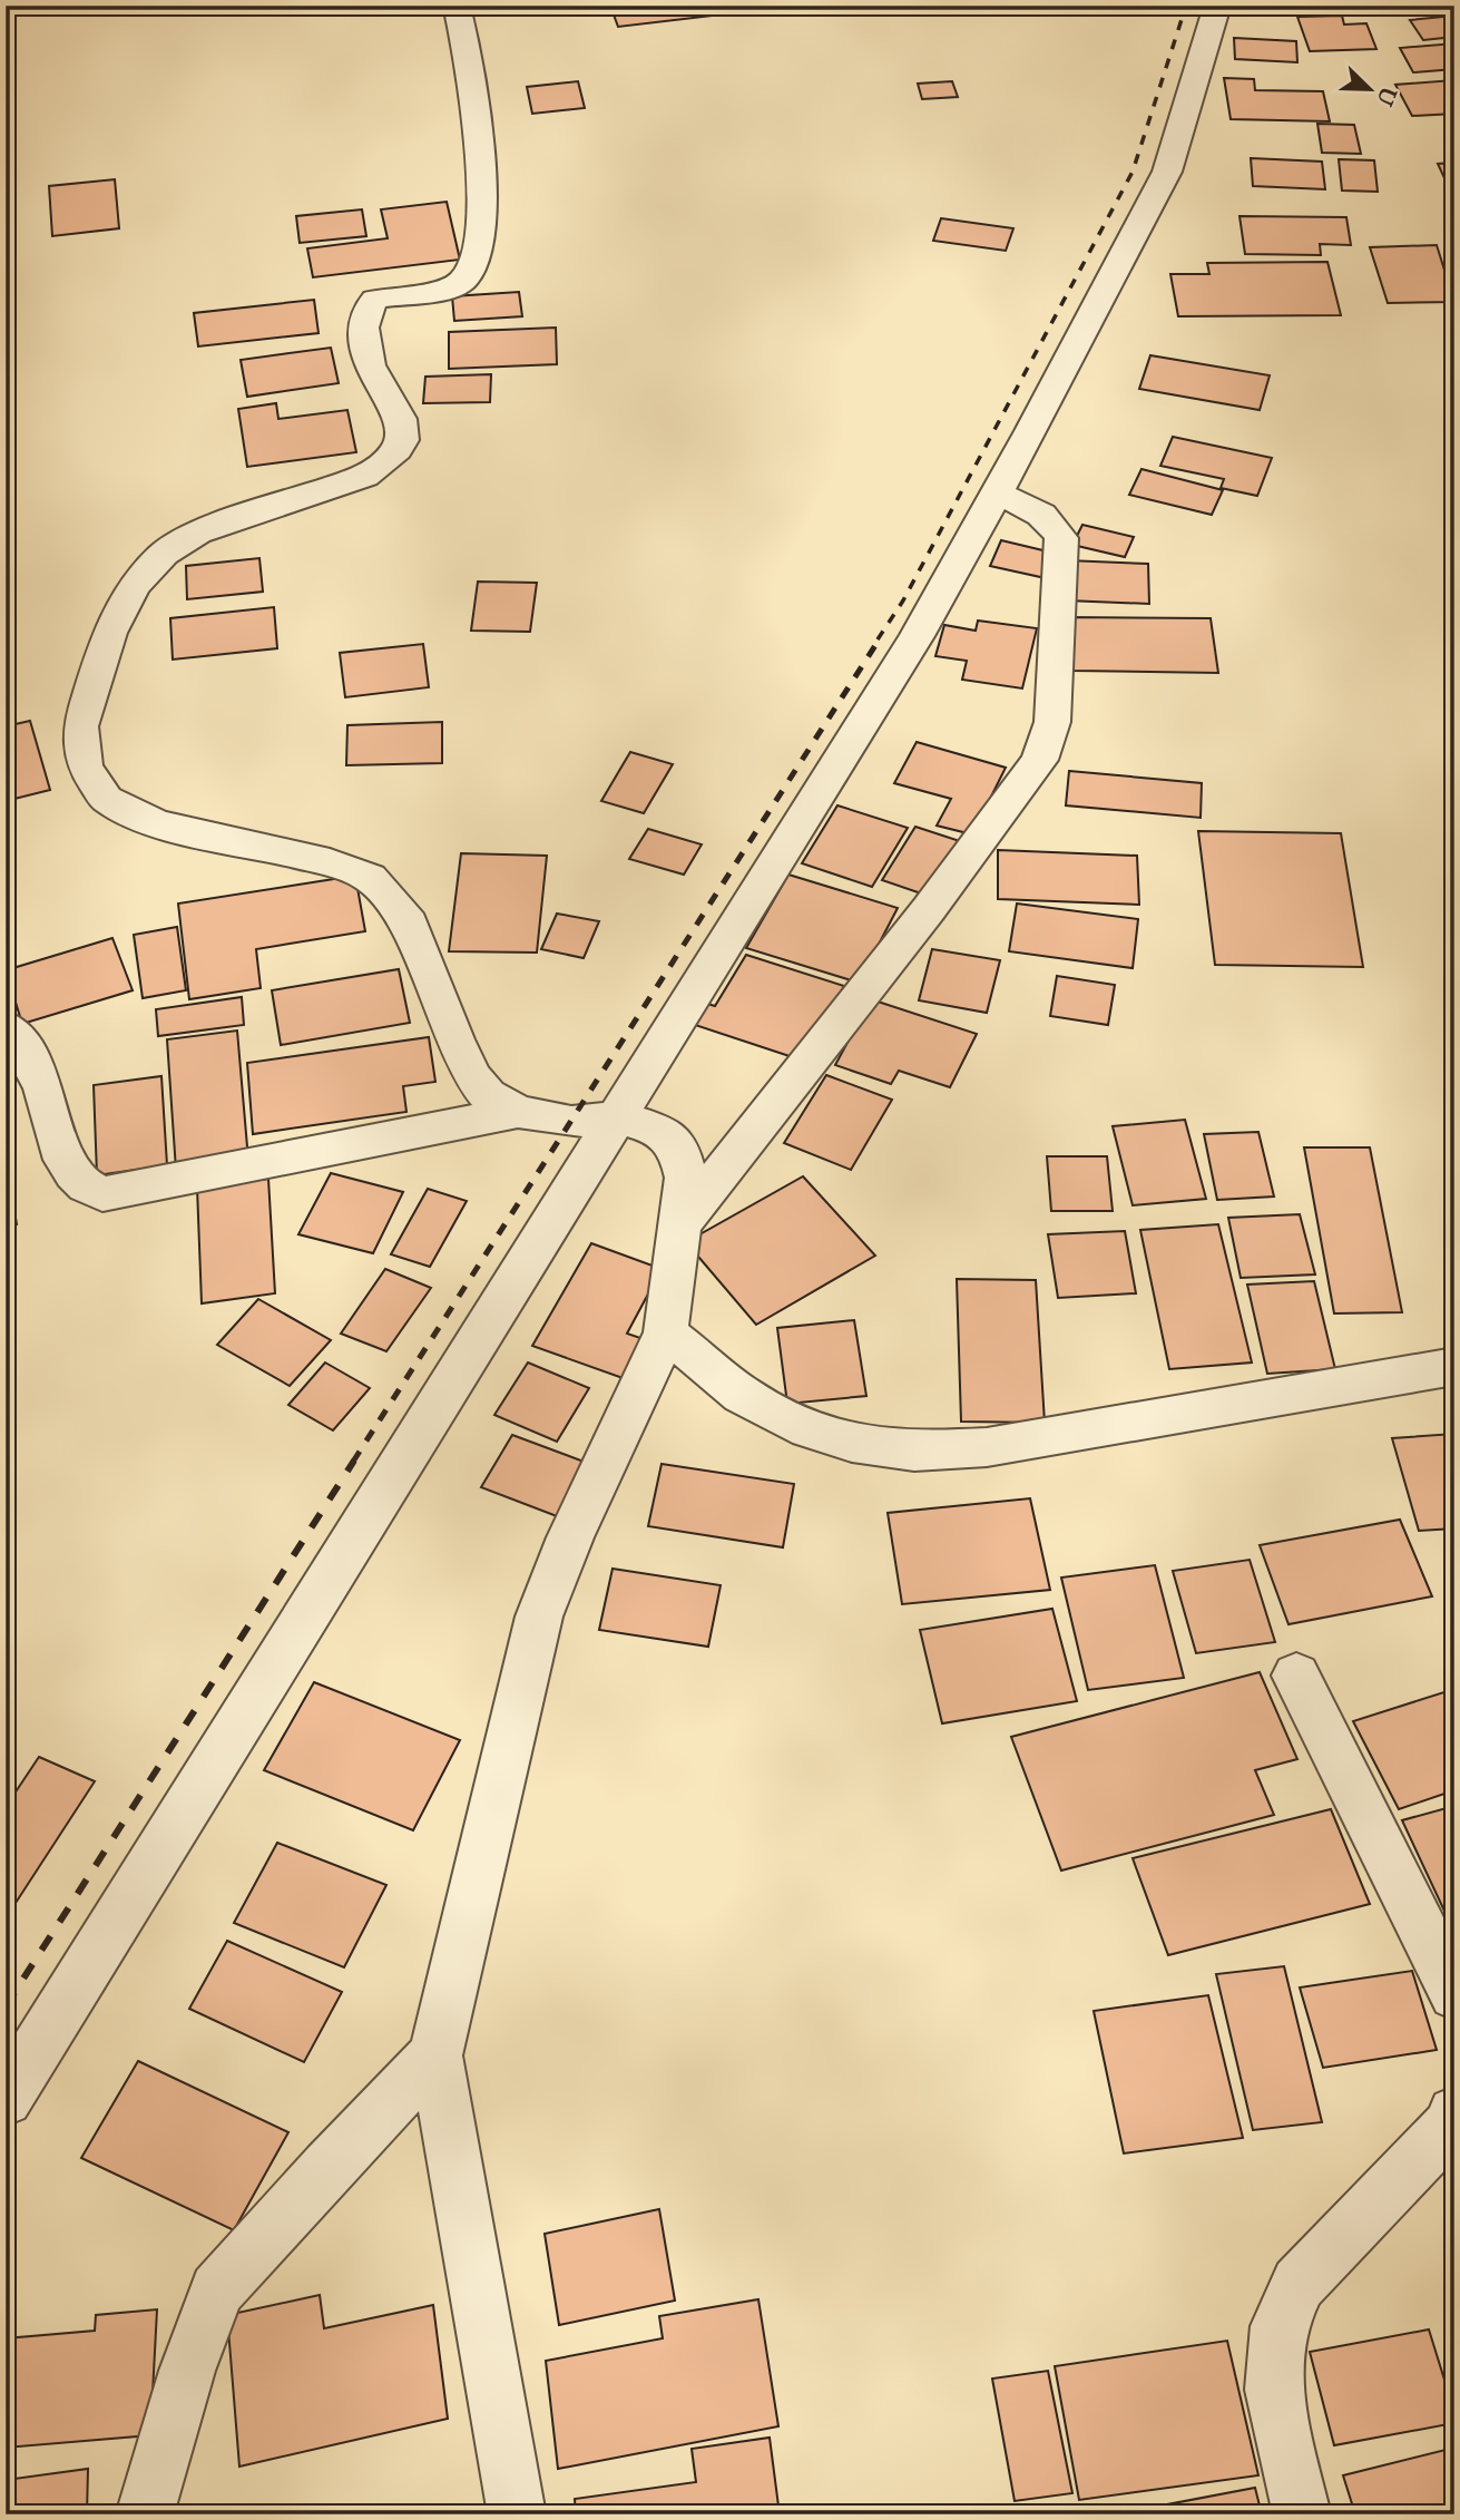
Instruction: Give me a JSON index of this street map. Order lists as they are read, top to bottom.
{
  "north": "bottom right"
}
